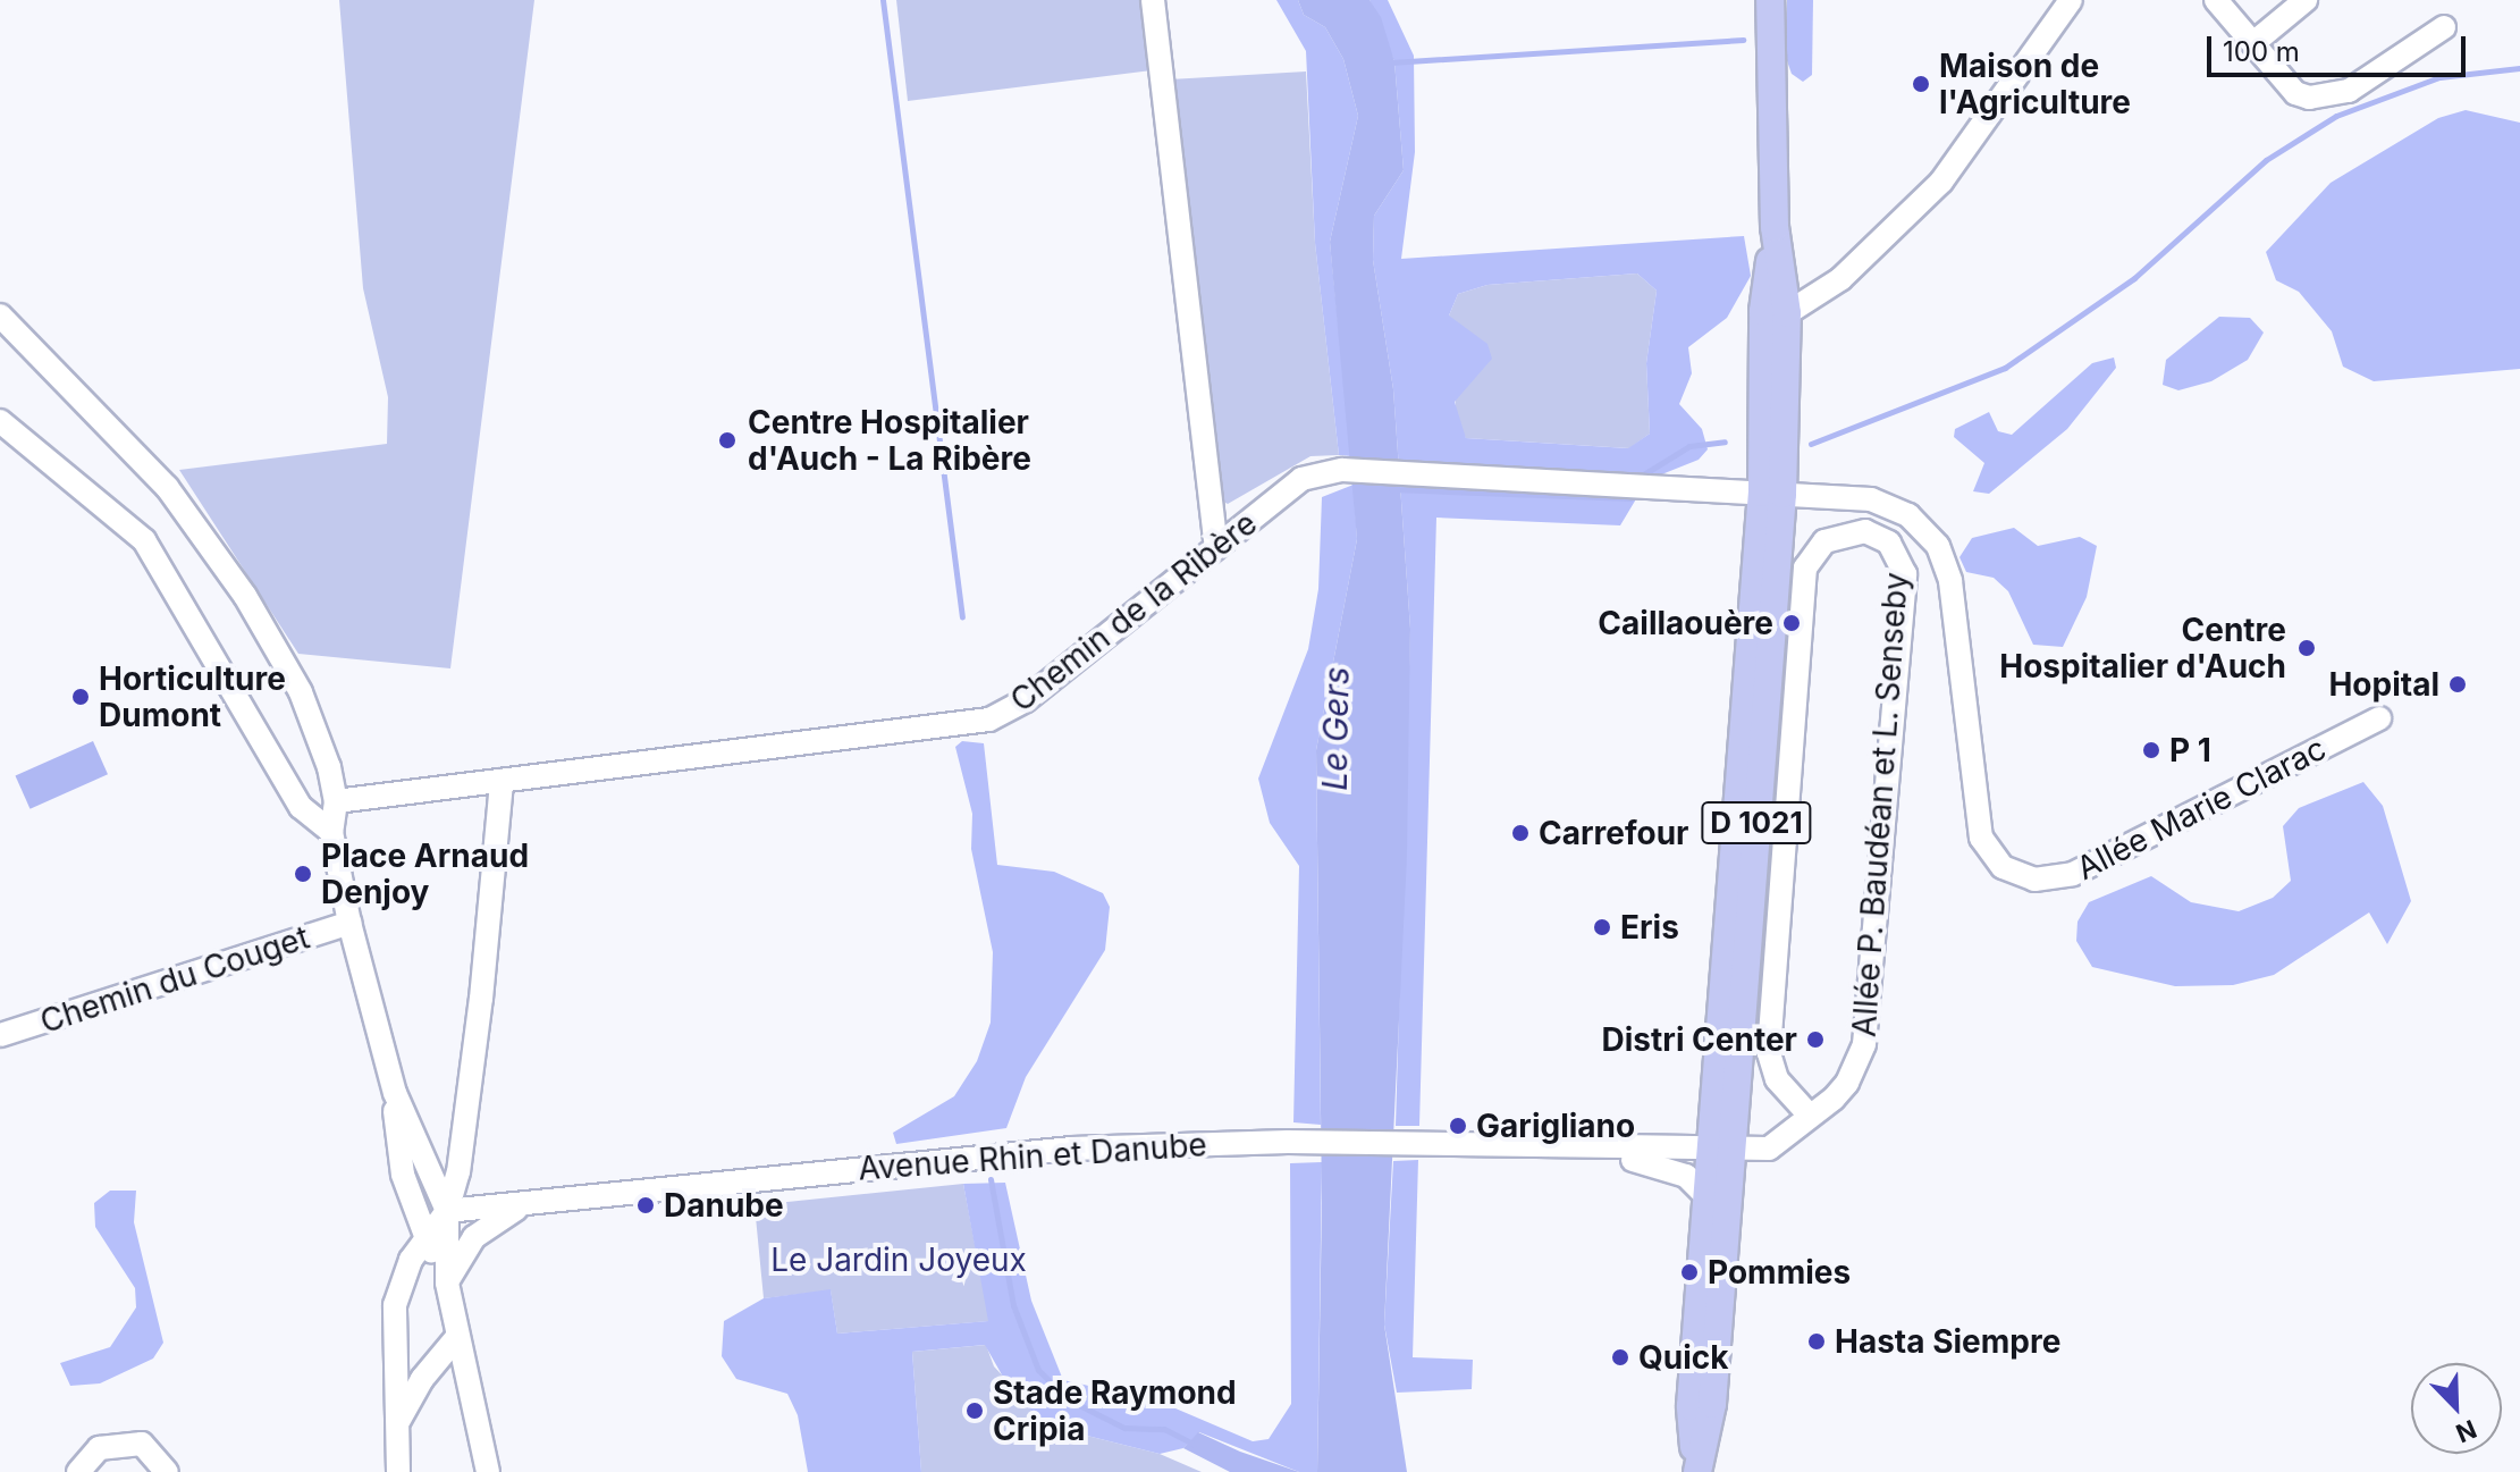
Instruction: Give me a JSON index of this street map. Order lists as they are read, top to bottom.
{
  "streets": {
    "main road": ["D 1021"],
    "street": [
      "Chemin de la Ribère",
      "Allée P. Baudéan et L. Senseby",
      "Allée Marie Clarac",
      "Chemin du Couget",
      "Avenue Rhin et Danube"
    ]
  },
  "crossings": [
    ["Chemin de la Ribère", "Allée Marie Clarac"],
    ["Chemin de la Ribère", "D 1021"],
    ["Allée P. Baudéan et L. Senseby", "D 1021"],
    ["Allée P. Baudéan et L. Senseby", "Avenue Rhin et Danube"],
    ["Allée Marie Clarac", "D 1021"],
    ["D 1021", "Avenue Rhin et Danube"]
  ],
  "water": ["Le Gers"],
  "parks": ["Le Jardin Joyeux"],
  "places": [
    "Maison de l'Agriculture",
    "Centre Hospitalier d'Auch - La Ribère",
    "Caillaouère",
    "Centre Hospitalier d'Auch",
    "Hopital",
    "Horticulture Dumont",
    "P 1",
    "Carrefour",
    "Place Arnaud Denjoy",
    "Eris",
    "Distri Center",
    "Garigliano",
    "Danube",
    "Pommies",
    "Hasta Siempre",
    "Quick",
    "Stade Raymond Cripia"
  ],
  "scale_bar": "100 m",
  "north": "bottom right"
}
